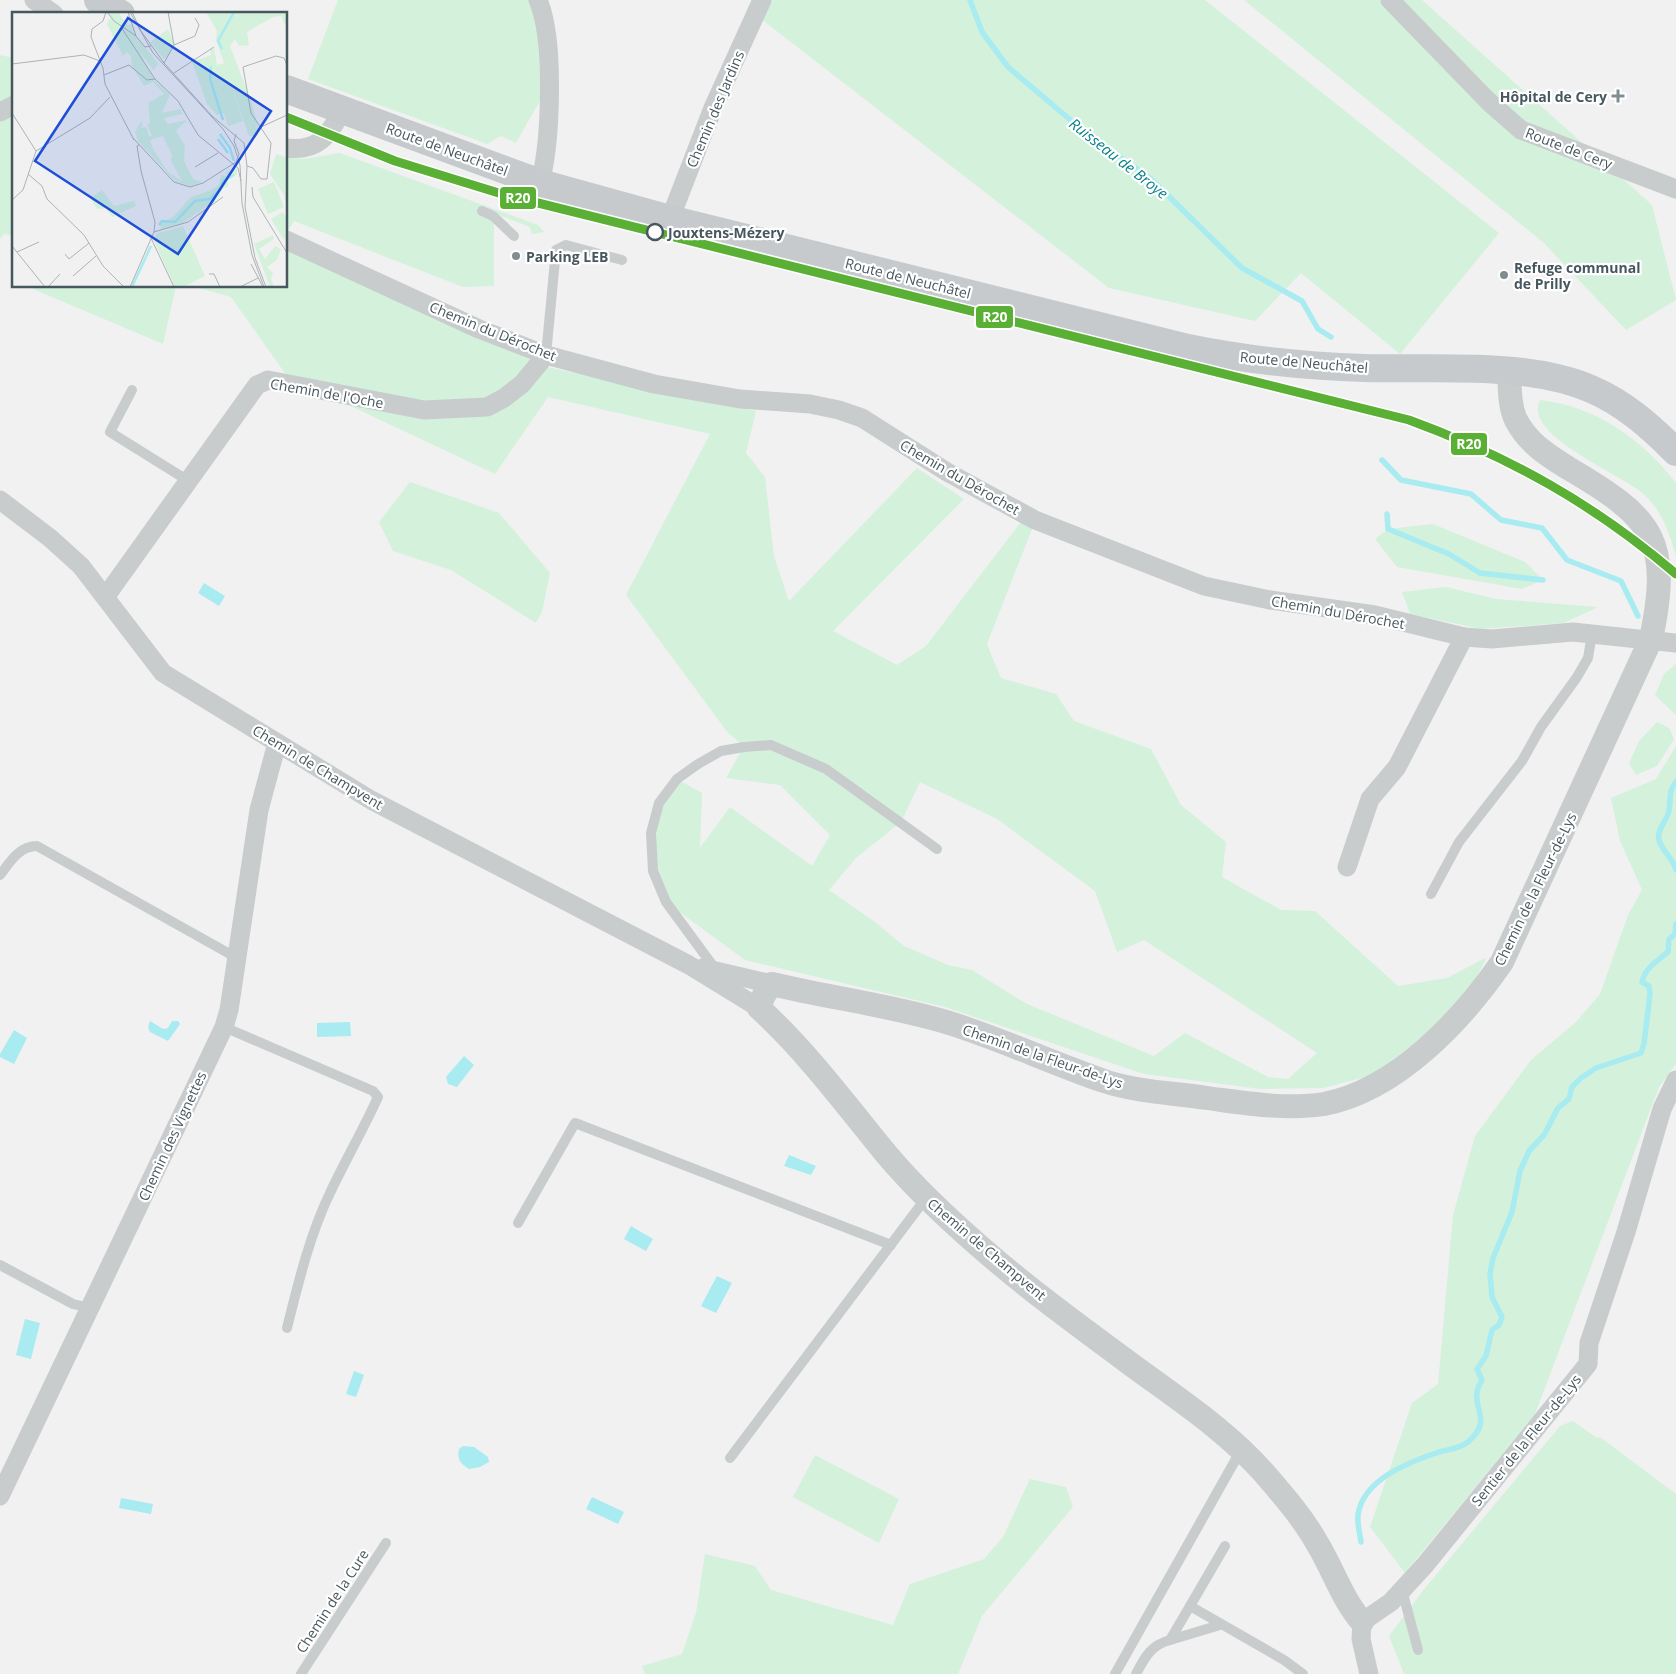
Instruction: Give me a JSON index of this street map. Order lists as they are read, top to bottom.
{
  "streets": {
    "main road": ["Route de Neuchâtel"],
    "street": [
      "Chemin des Jardins",
      "Route de Cery",
      "Chemin du Dérochet",
      "Chemin de l'Oche",
      "Chemin de Champvent",
      "Chemin de la Fleur-de-Lys",
      "Chemin des Vignettes",
      "Sentier de la Fleur-de-Lys"
    ],
    "lane": ["Chemin de la Cure"]
  },
  "crossings": [
    ["Chemin des Jardins", "Route de Neuchâtel"],
    ["Route de Neuchâtel", "Chemin de la Fleur-de-Lys"],
    ["Chemin du Dérochet", "Chemin de l'Oche"],
    ["Chemin du Dérochet", "Chemin de la Fleur-de-Lys"],
    ["Chemin de l'Oche", "Chemin de Champvent"],
    ["Chemin de Champvent", "Chemin de la Fleur-de-Lys"],
    ["Chemin de Champvent", "Chemin des Vignettes"],
    ["Chemin de Champvent", "Sentier de la Fleur-de-Lys"]
  ],
  "water": ["Ruisseau de Broye"],
  "places": {
    "health": ["Hôpital de Cery"],
    "other": ["Jouxtens-Mézery", "Parking LEB", "Refuge communal de Prilly"]
  },
  "lines": ["transit line R20"]
}
